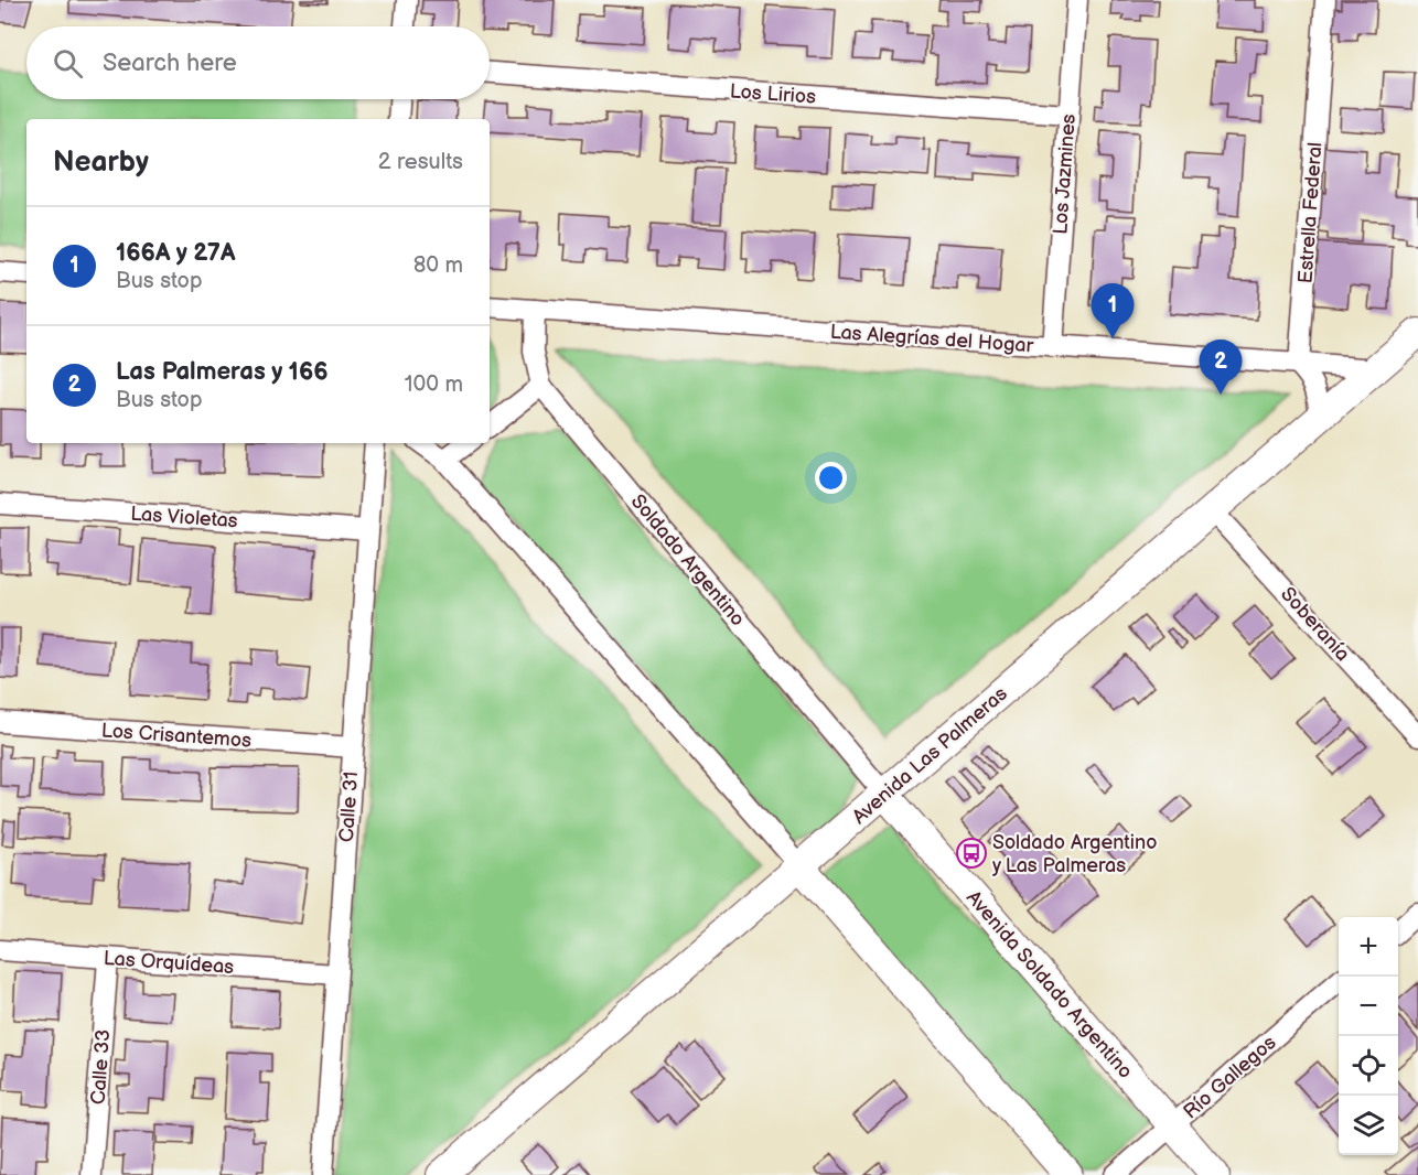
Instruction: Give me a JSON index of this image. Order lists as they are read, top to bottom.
{
  "streets": {
    "main road": ["Avenida Las Palmeras", "Avenida Soldado Argentino"],
    "street": [
      "Los Lirios",
      "Los Jazmines",
      "Estrella Federal",
      "Las Alegrías del Hogar",
      "Las Violetas",
      "Soldado Argentino",
      "Soberanía",
      "Los Crisantemos",
      "Calle 31",
      "Las Orquídeas",
      "Calle 33",
      "Río Gallegos"
    ]
  },
  "crossings": [
    ["Los Lirios", "Los Jazmines"],
    ["Los Jazmines", "Las Alegrías del Hogar"],
    ["Estrella Federal", "Las Alegrías del Hogar"],
    ["Las Alegrías del Hogar", "Soldado Argentino"],
    ["Las Alegrías del Hogar", "Avenida Las Palmeras"],
    ["Las Violetas", "Calle 31"],
    ["Soldado Argentino", "Avenida Las Palmeras"],
    ["Soldado Argentino", "Avenida Soldado Argentino"],
    ["Soberanía", "Avenida Las Palmeras"],
    ["Los Crisantemos", "Calle 31"],
    ["Avenida Las Palmeras", "Avenida Soldado Argentino"],
    ["Calle 31", "Las Orquídeas"],
    ["Las Orquídeas", "Calle 33"],
    ["Avenida Soldado Argentino", "Río Gallegos"]
  ],
  "places": {
    "bus stop": ["Soldado Argentino y Las Palmeras"]
  },
  "page": {
    "search": "Search here",
    "heading": ["Nearby", "2 results"],
    "list": [
      {
        "mark": "1",
        "name": "166A y 27A",
        "note": "Bus stop",
        "value": "80 m"
      },
      {
        "mark": "2",
        "name": "Las Palmeras y 166",
        "note": "Bus stop",
        "value": "100 m"
      }
    ],
    "pins": ["1", "2"],
    "map_buttons": ["+", "−"]
  }
}
